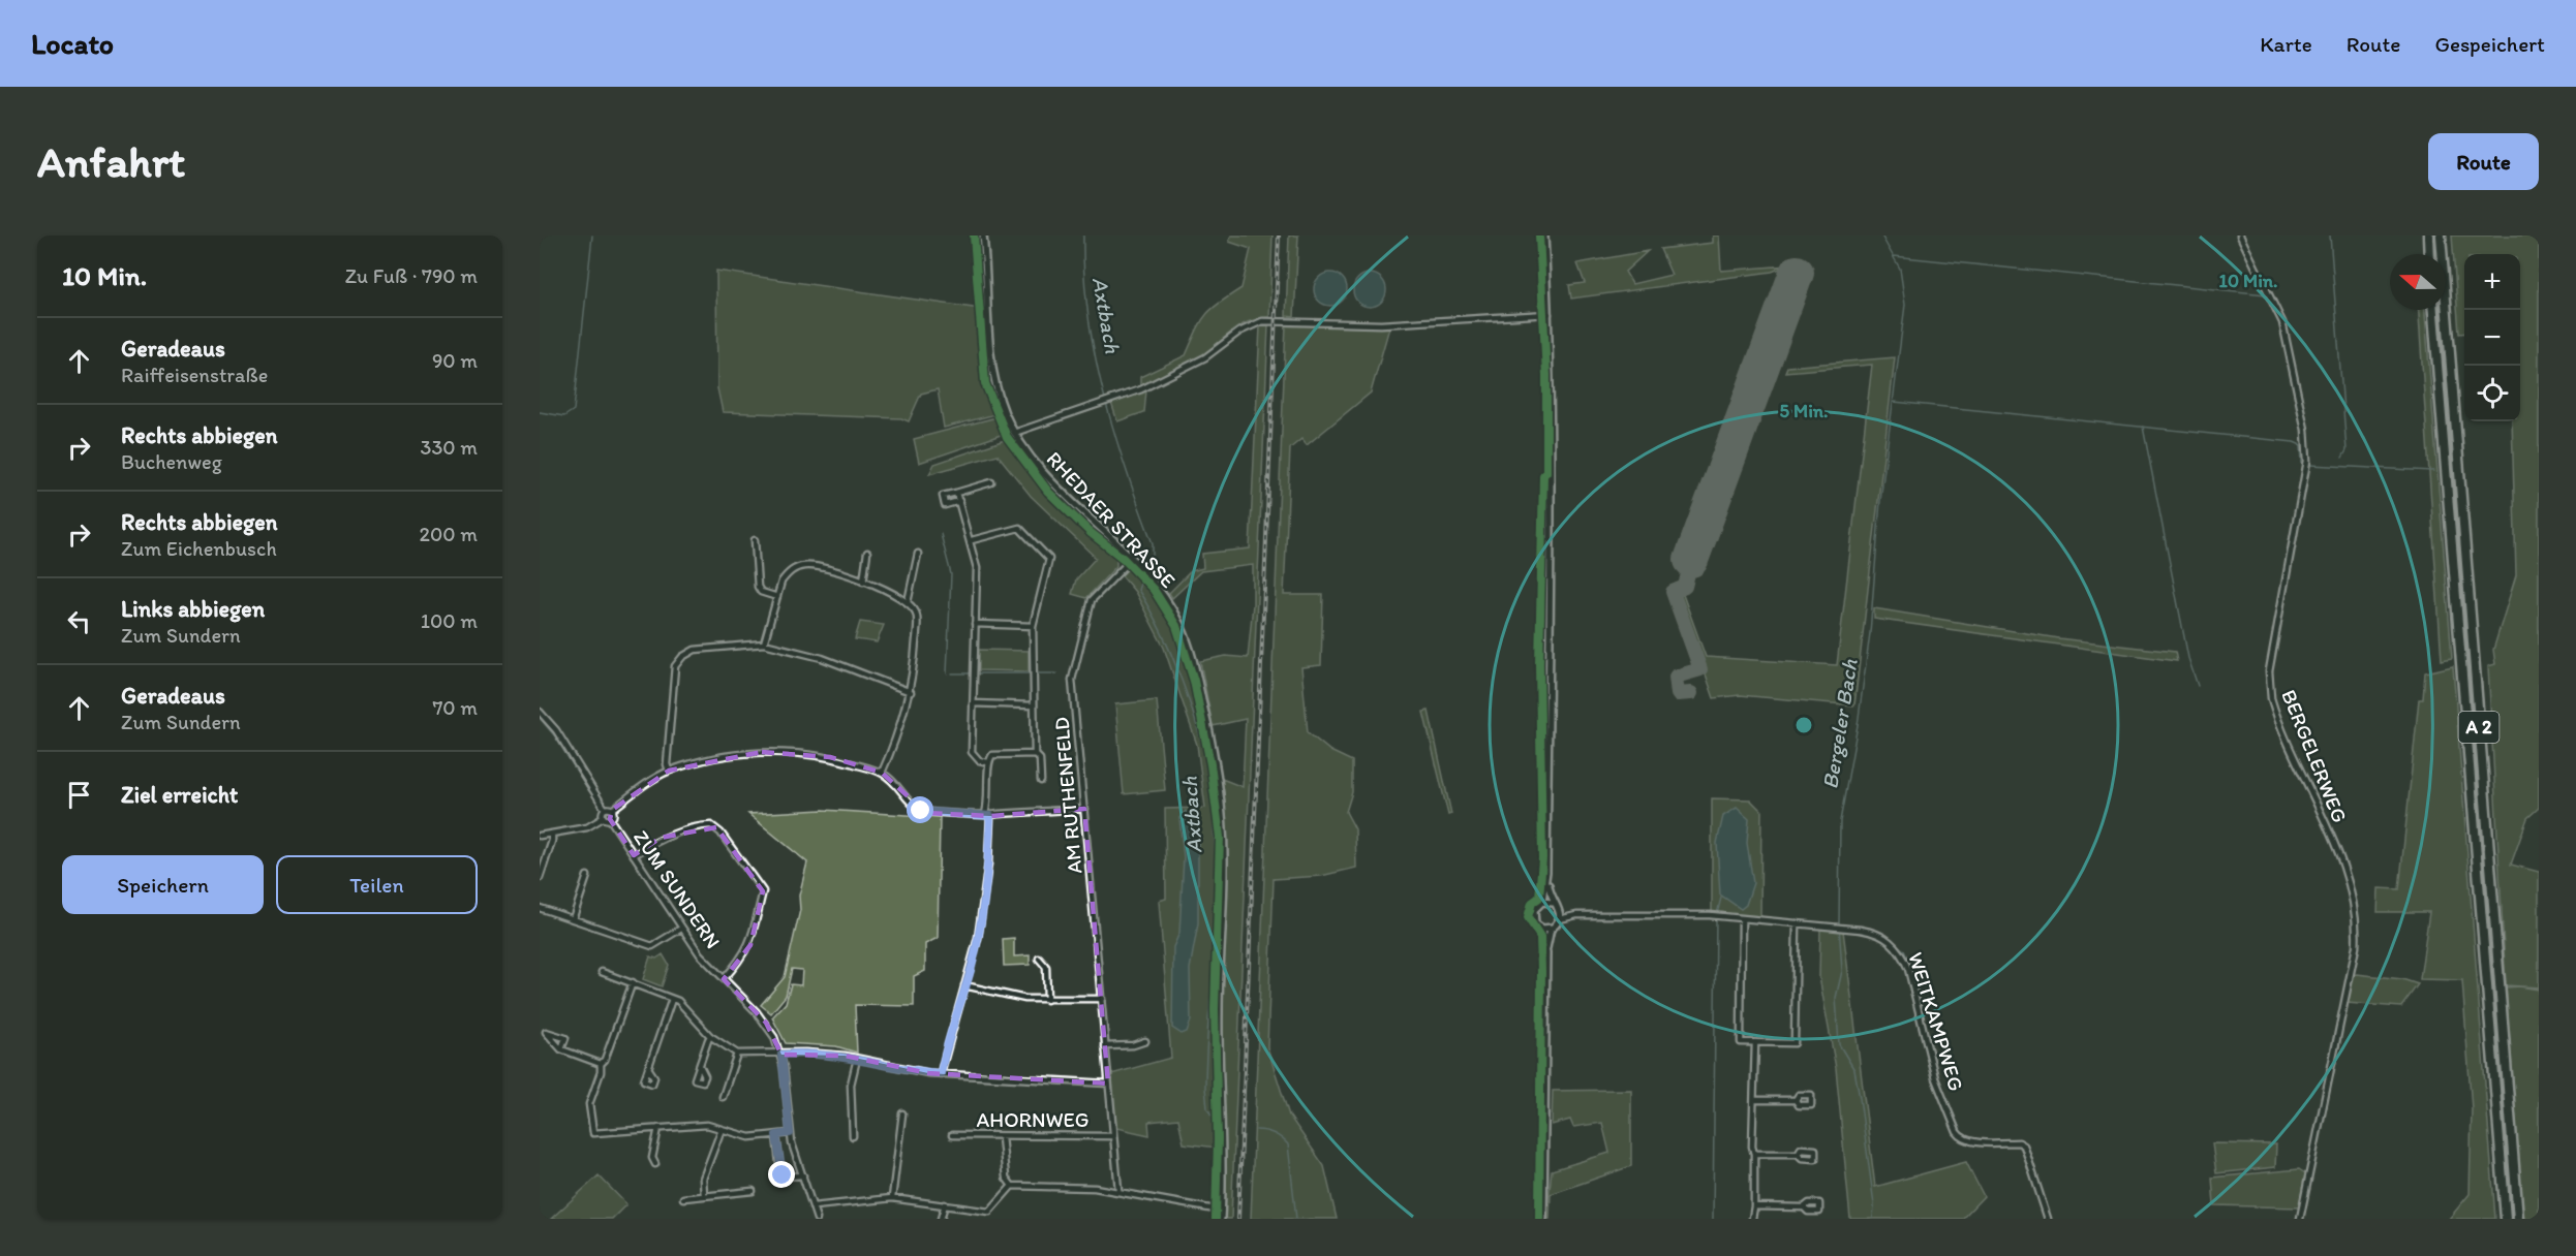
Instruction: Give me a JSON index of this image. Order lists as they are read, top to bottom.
{
  "streets": {
    "highway": ["A 2"],
    "street": [
      "RHEDAER STRASSE",
      "BERGELERWEG",
      "AM RUTHENFELD",
      "ZUM SUNDERN",
      "WEITKAMPWEG",
      "AHORNWEG"
    ]
  },
  "crossings": [
    ["RHEDAER STRASSE", "AM RUTHENFELD"],
    ["AM RUTHENFELD", "AHORNWEG"]
  ],
  "water": ["Axtbach", "Bergeler Bach"],
  "north": "left",
  "page": {
    "header": "Locato",
    "nav": ["Karte", "Route", "Gespeichert"],
    "buttons": [
      "Route",
      ["Speichern", "Teilen"]
    ],
    "title": "Anfahrt",
    "heading": ["10 Min.", "Zu Fuß · 790 m"],
    "map_buttons": ["+", "−"],
    "list": [
      ["Geradeaus", "Raiffeisenstraße", "90 m"],
      ["Rechts abbiegen", "Buchenweg", "330 m"],
      ["Rechts abbiegen", "Zum Eichenbusch", "200 m"],
      ["Links abbiegen", "Zum Sundern", "100 m"],
      ["Geradeaus", "Zum Sundern", "70 m"],
      "Ziel erreicht"
    ]
  },
  "rings": ["10 Min.", "5 Min."]
}
